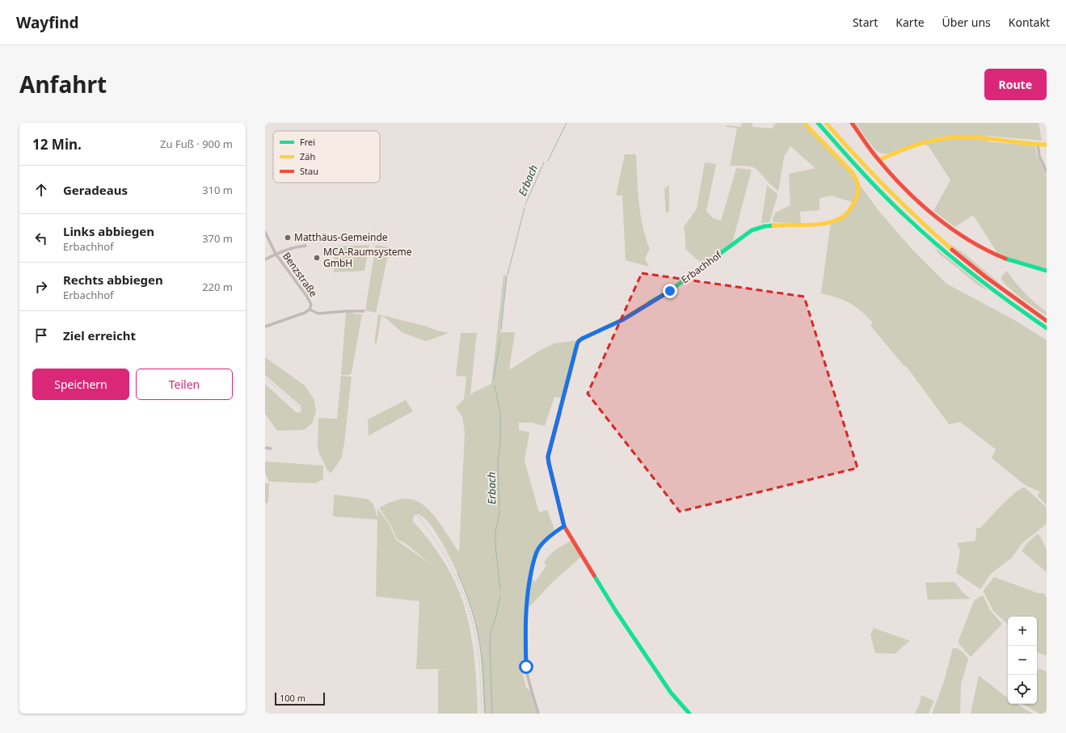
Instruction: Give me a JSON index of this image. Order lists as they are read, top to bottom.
{
  "streets": {
    "main road": ["Erbachhof"],
    "street": ["Benzstraße"]
  },
  "water": ["Erbach"],
  "places": ["Matthäus-Gemeinde", "MCA-Raumsysteme GmbH"],
  "legend": ["Frei", "Zäh", "Stau"],
  "scale_bar": "100 m",
  "page": {
    "header": "Wayfind",
    "nav": [
      "Start",
      "Karte",
      "Über uns",
      "Kontakt"
    ],
    "title": "Anfahrt",
    "buttons": [
      "Route",
      ["Speichern", "Teilen"]
    ],
    "heading": ["12 Min.", "Zu Fuß · 900 m"],
    "list": [
      ["Geradeaus", "310 m"],
      ["Links abbiegen", "Erbachhof", "370 m"],
      ["Rechts abbiegen", "Erbachhof", "220 m"],
      "Ziel erreicht"
    ],
    "map_buttons": ["+", "−"],
    "scale": "100 m"
  }
}
